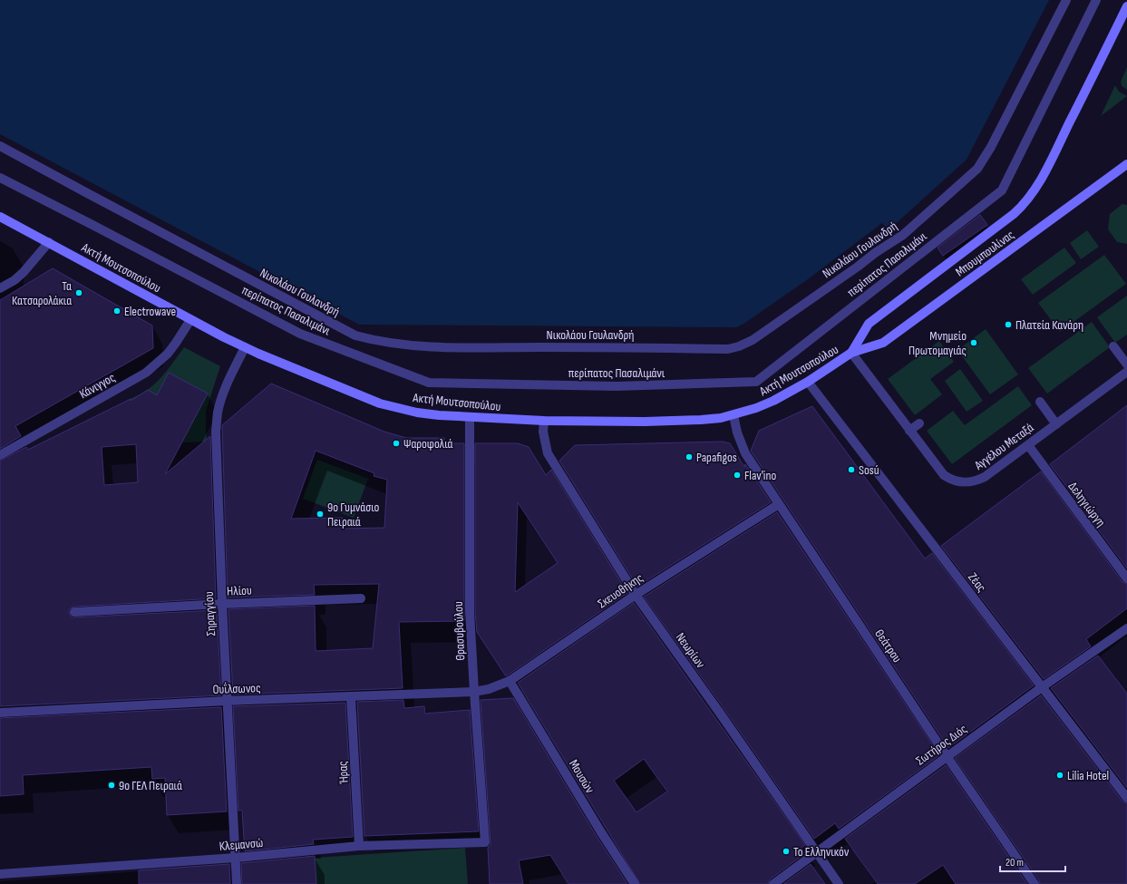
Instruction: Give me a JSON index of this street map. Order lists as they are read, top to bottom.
{
  "streets": {
    "main road": ["Μπουμπουλίνας", "Ακτή Μουτσοπούλου"],
    "street": [
      "Νικολάου Γουλανδρή",
      "περίπατος Πασαλιμάνι",
      "Κάνιγγος",
      "Αγγέλου Μεταξά",
      "Δεληγιώργη",
      "Ζέας",
      "Ηλίου",
      "Σκευοθήκης",
      "Σηραγγίου",
      "Θρασυβούλου",
      "Θεάτρου",
      "Νεωρίων",
      "Ουΐλσωνος",
      "Σωτήρος Διός",
      "Ήρας",
      "Μουσών",
      "Κλεμανσώ"
    ]
  },
  "crossings": [
    ["Μπουμπουλίνας", "Ακτή Μουτσοπούλου"],
    ["Μπουμπουλίνας", "Αγγέλου Μεταξά"],
    ["Ακτή Μουτσοπούλου", "Κάνιγγος"],
    ["Ακτή Μουτσοπούλου", "Αγγέλου Μεταξά"],
    ["Ακτή Μουτσοπούλου", "Ζέας"],
    ["Ακτή Μουτσοπούλου", "Σηραγγίου"],
    ["Ακτή Μουτσοπούλου", "Θρασυβούλου"],
    ["Ακτή Μουτσοπούλου", "Θεάτρου"],
    ["Ακτή Μουτσοπούλου", "Νεωρίων"],
    ["Αγγέλου Μεταξά", "Δεληγιώργη"],
    ["Ζέας", "Σωτήρος Διός"],
    ["Ηλίου", "Σηραγγίου"],
    ["Σκευοθήκης", "Θρασυβούλου"],
    ["Σκευοθήκης", "Θεάτρου"],
    ["Σκευοθήκης", "Νεωρίων"],
    ["Σκευοθήκης", "Ουΐλσωνος"],
    ["Σκευοθήκης", "Μουσών"],
    ["Σηραγγίου", "Ουΐλσωνος"],
    ["Σηραγγίου", "Κλεμανσώ"],
    ["Θρασυβούλου", "Ουΐλσωνος"],
    ["Θρασυβούλου", "Κλεμανσώ"],
    ["Θεάτρου", "Σωτήρος Διός"],
    ["Νεωρίων", "Σωτήρος Διός"],
    ["Ουΐλσωνος", "Ήρας"],
    ["Ήρας", "Κλεμανσώ"]
  ],
  "places": [
    "Τα Κατσαρολάκια",
    "Electrowave",
    "Πλατεία Κανάρη",
    "Μνημείο Πρωτομαγιάς",
    "Ψαροφολιά",
    "Papafigos",
    "Sosú",
    "Flav'ino",
    "9ο Γυμνάσιο Πειραιά",
    "Lilia Hotel",
    "9ο ΓΕΛ Πειραιά",
    "Το Ελληνικόν"
  ],
  "scale_bar": "20 m"
}
